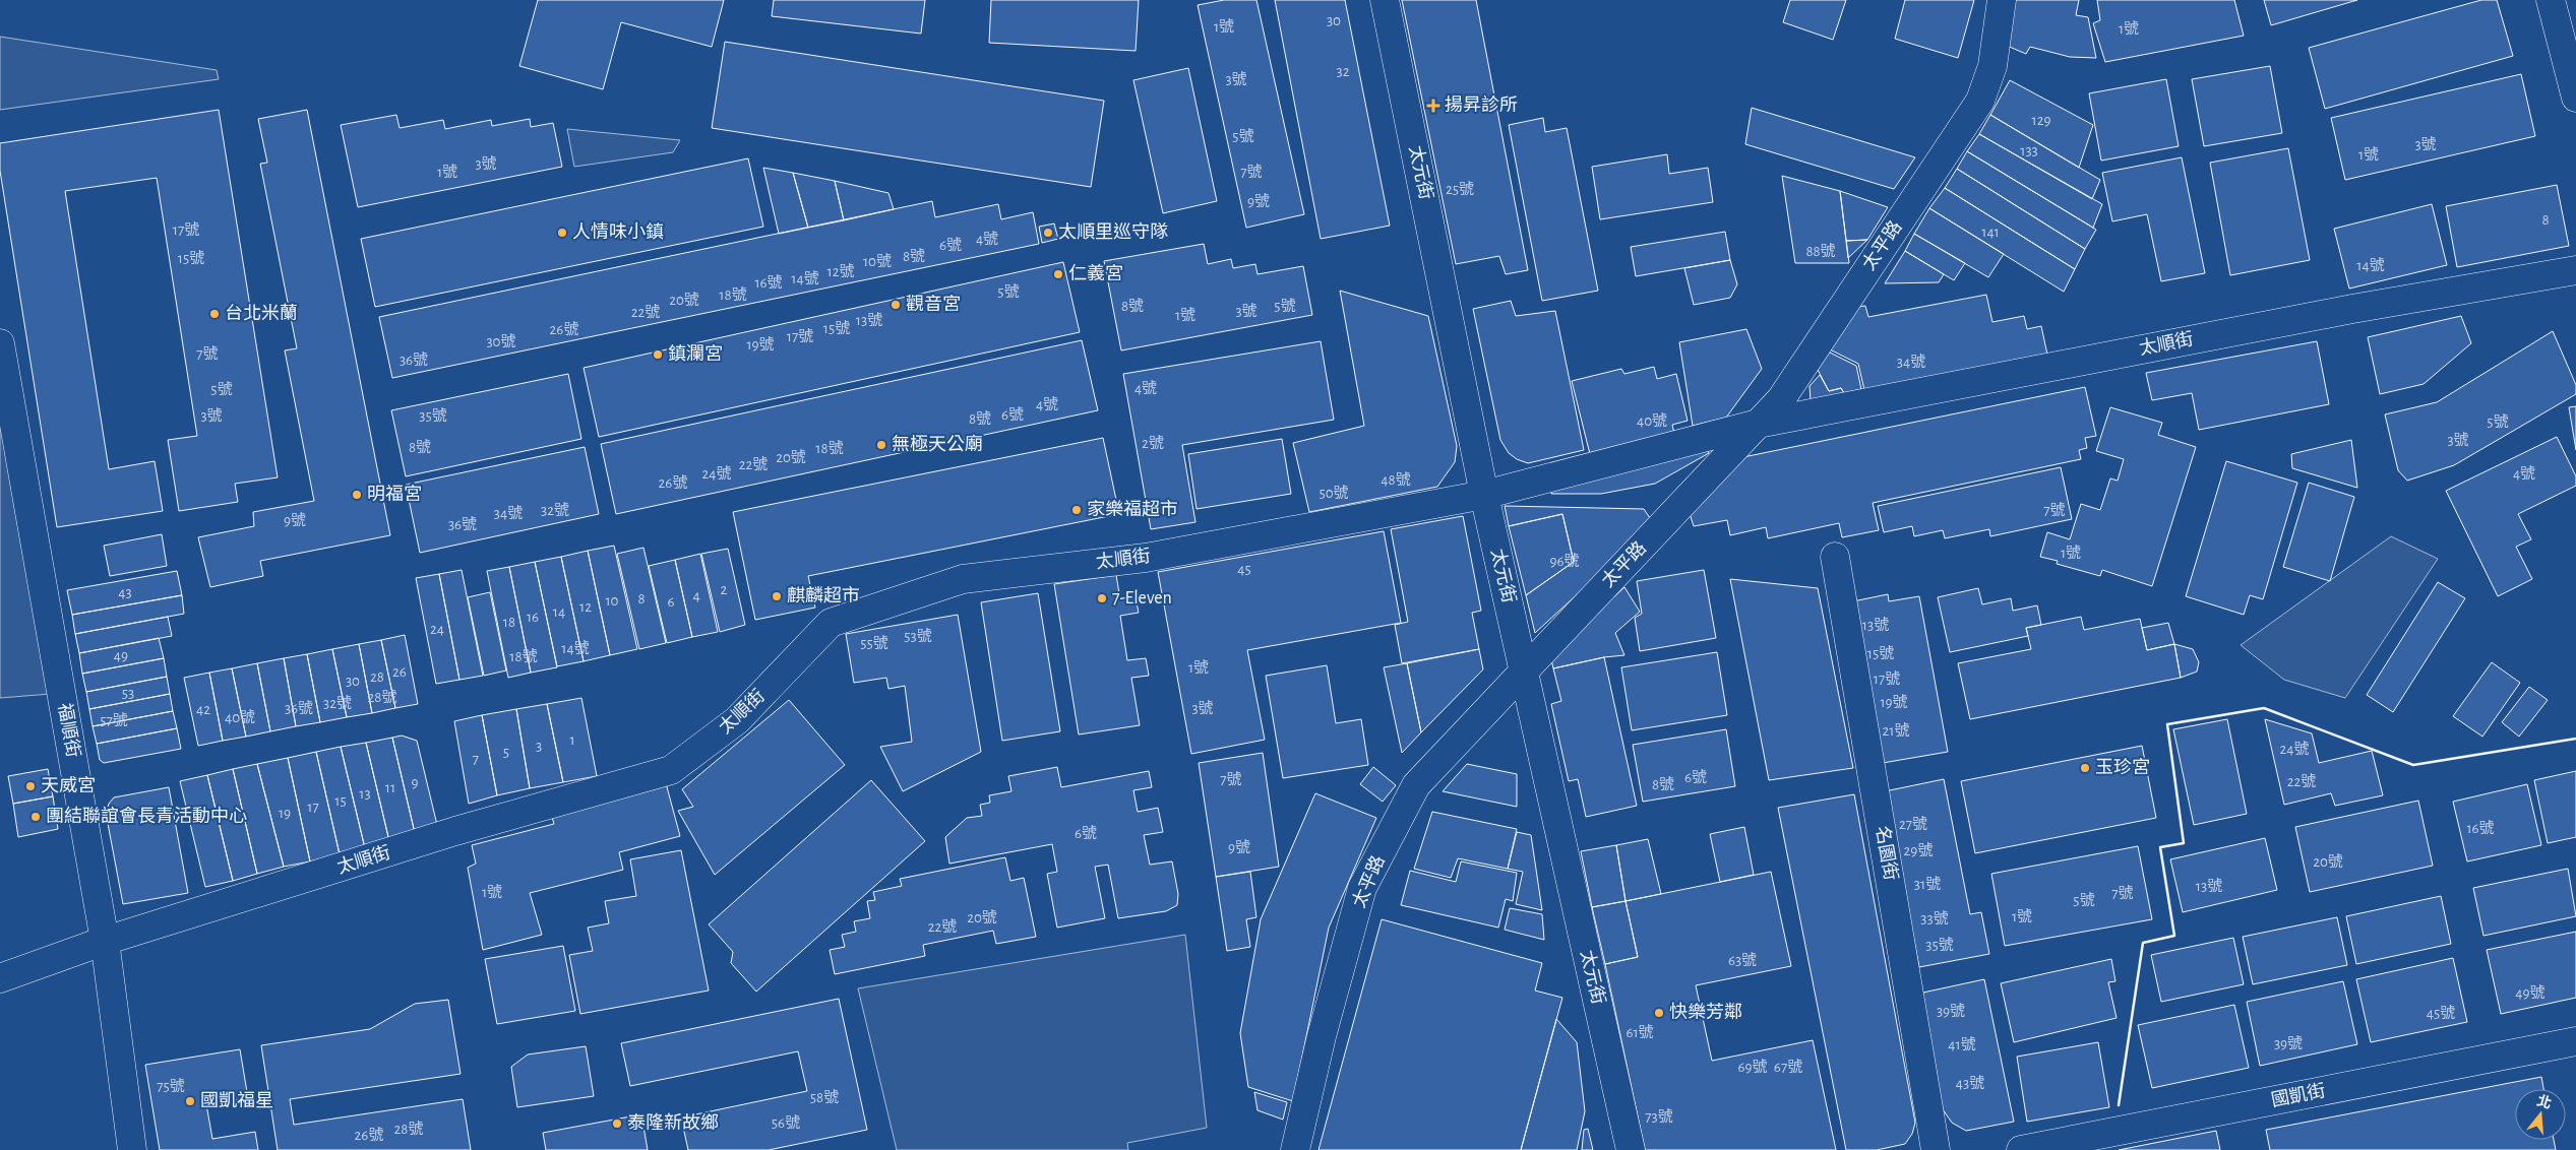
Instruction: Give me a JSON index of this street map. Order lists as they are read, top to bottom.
{
  "streets": {
    "street": [
      "太元街",
      "太平路",
      "太順街",
      "福順街",
      "名園街",
      "國凱街"
    ]
  },
  "crossings": [
    ["太元街", "太平路"],
    ["太元街", "太順街"],
    ["太平路", "太順街"],
    ["太順街", "福順街"]
  ],
  "places": {
    "health": ["揚昇診所"],
    "other": [
      "人情味小鎮",
      "太順里巡守隊",
      "仁義宮",
      "觀音宮",
      "台北米蘭",
      "鎮瀾宮",
      "無極天公廟",
      "明福宮",
      "家樂福超市",
      "麒麟超市",
      "7-Eleven",
      "玉珍宮",
      "天威宮",
      "團結聯誼會長青活動中心",
      "快樂芳鄰",
      "國凱福星",
      "泰隆新故鄉"
    ]
  },
  "house_numbers": [
    "30",
    "1號",
    "1號",
    "32",
    "3號",
    "129",
    "5號",
    "3號",
    "133",
    "1號",
    "3號",
    "1號",
    "7號",
    "25號",
    "9號",
    "8",
    "17號",
    "141",
    "4號",
    "6號",
    "88號",
    "8號",
    "15號",
    "10號",
    "14號",
    "12號",
    "14號",
    "16號",
    "5號",
    "18號",
    "20號",
    "8號",
    "5號",
    "3號",
    "22號",
    "1號",
    "13號",
    "15號",
    "26號",
    "17號",
    "30號",
    "19號",
    "7號",
    "36號",
    "34號",
    "4號",
    "5號",
    "4號",
    "6號",
    "3號",
    "35號",
    "8號",
    "40號",
    "5號",
    "3號",
    "2號",
    "8號",
    "18號",
    "20號",
    "22號",
    "24號",
    "4號",
    "48號",
    "26號",
    "50號",
    "32號",
    "7號",
    "34號",
    "9號",
    "36號",
    "1號",
    "96號",
    "45",
    "2",
    "43",
    "4",
    "8",
    "10",
    "6",
    "12",
    "14",
    "16",
    "18",
    "13號",
    "24",
    "53號",
    "55號",
    "14號",
    "15號",
    "49",
    "18號",
    "1號",
    "26",
    "28",
    "17號",
    "30",
    "53",
    "28號",
    "19號",
    "32號",
    "36號",
    "3號",
    "42",
    "40號",
    "57號",
    "21號",
    "1",
    "3",
    "24號",
    "5",
    "7",
    "6號",
    "7號",
    "22號",
    "9",
    "8號",
    "11",
    "13",
    "15",
    "17",
    "19",
    "27號",
    "16號",
    "6號",
    "9號",
    "29號",
    "20號",
    "31號",
    "13號",
    "1號",
    "7號",
    "5號",
    "1號",
    "20號",
    "33號",
    "22號",
    "35號",
    "63號",
    "49號",
    "39號",
    "45號",
    "61號",
    "39號",
    "41號",
    "69號",
    "67號",
    "43號",
    "75號",
    "58號",
    "73號",
    "56號",
    "28號",
    "26號"
  ],
  "north": "top"
}
